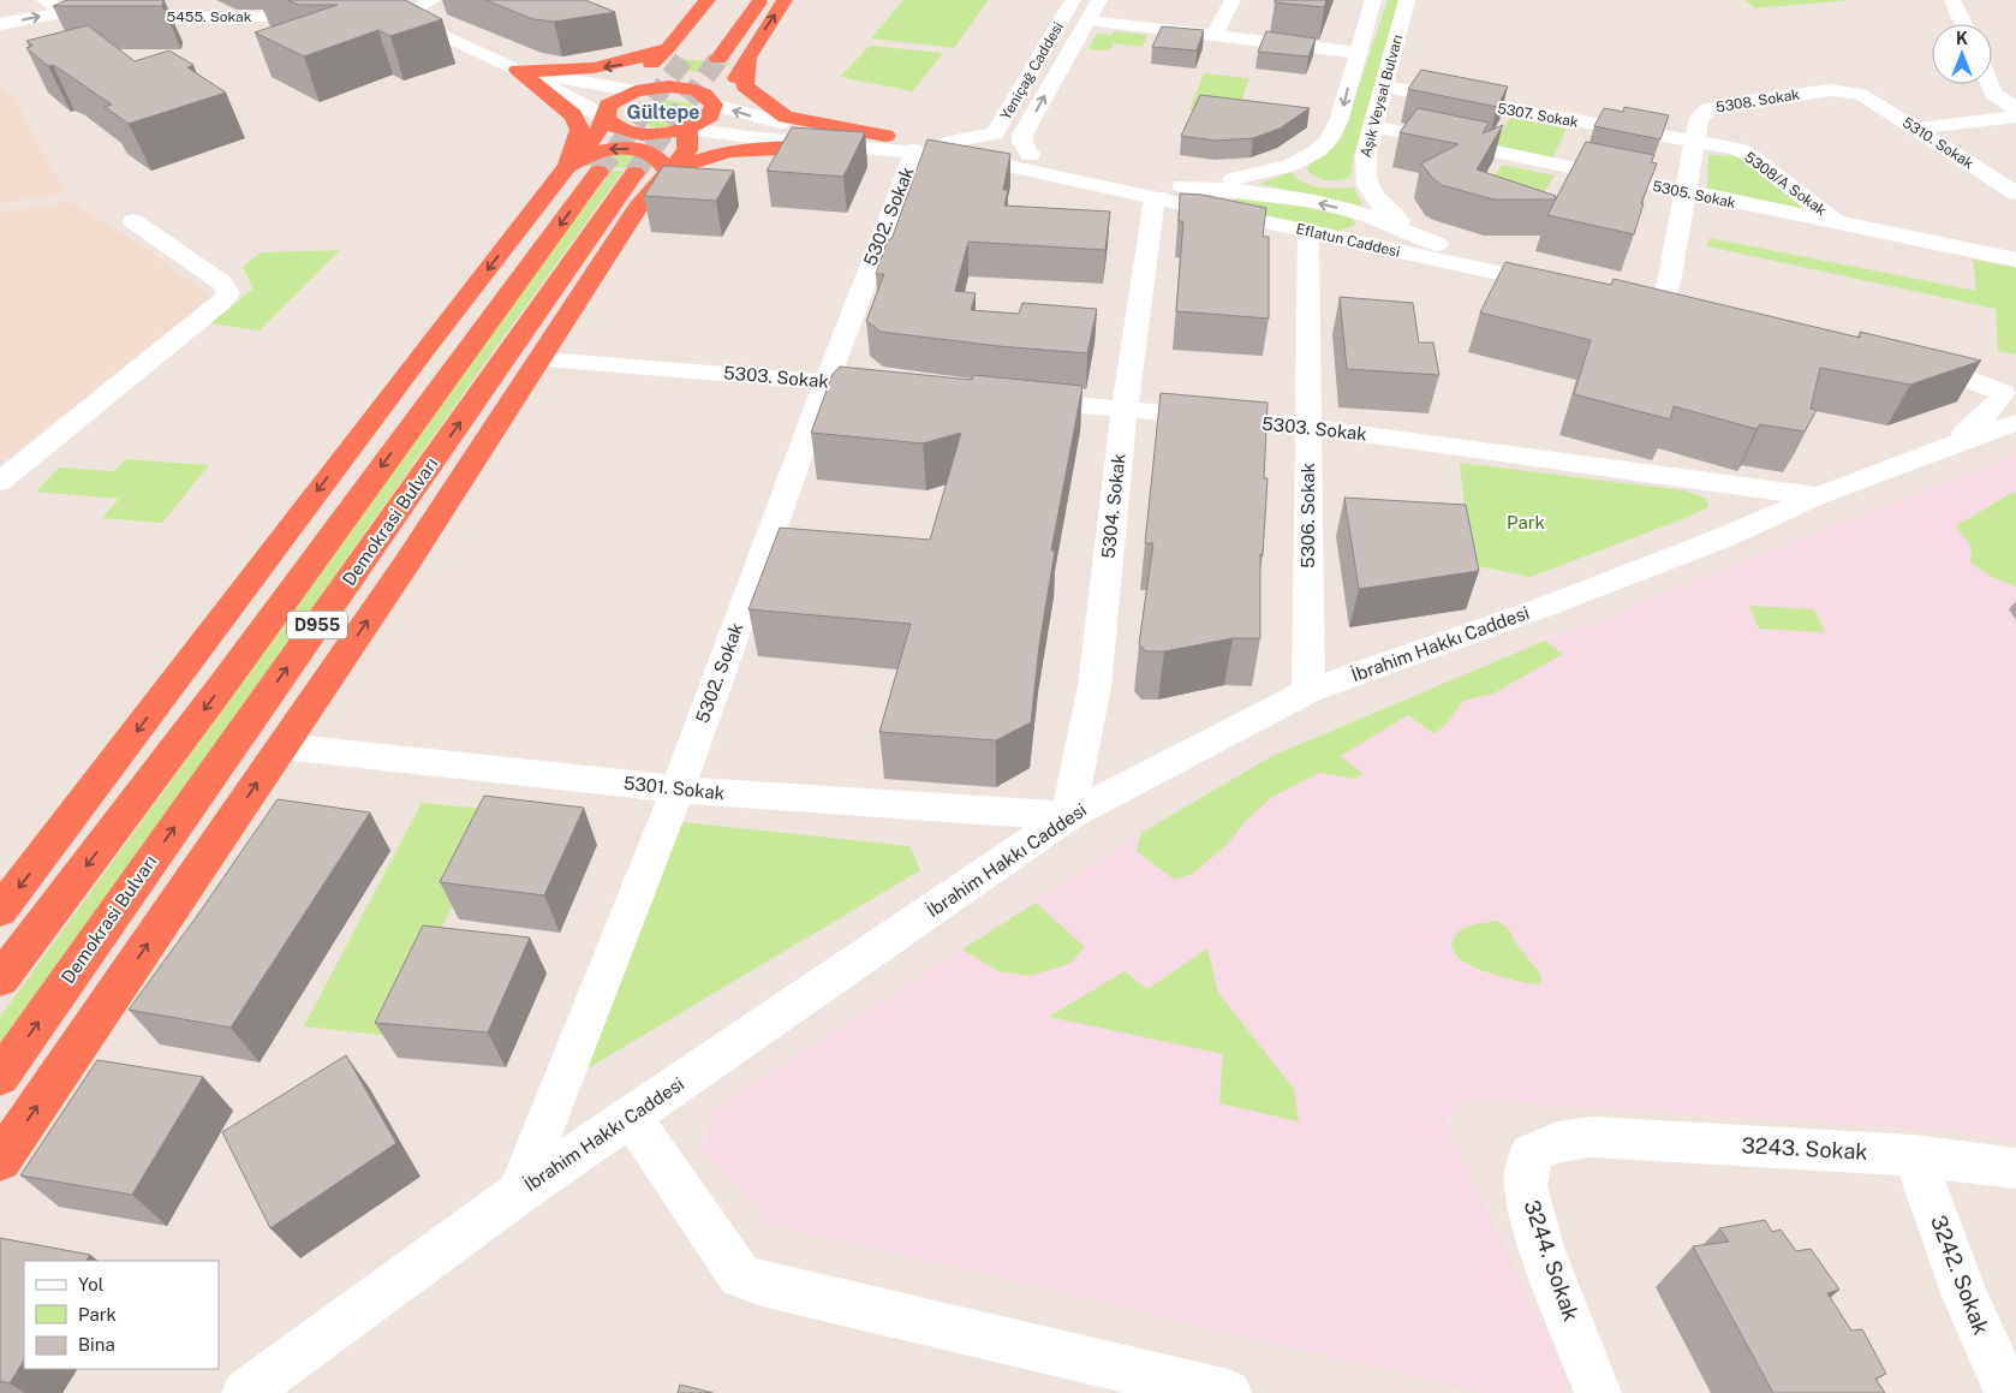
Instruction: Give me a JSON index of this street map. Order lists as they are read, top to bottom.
{
  "streets": {
    "highway": ["Demokrasi Bulvarı", "D955"],
    "street": [
      "5455. Sokak",
      "Yeniçağ Caddesi",
      "Aşık Veysal Bulvarı",
      "5308. Sokak",
      "5307. Sokak",
      "5310. Sokak",
      "5308/A Sokak",
      "5305. Sokak",
      "5302. Sokak",
      "Eflatun Caddesi",
      "5303. Sokak",
      "5304. Sokak",
      "5306. Sokak",
      "İbrahim Hakkı Caddesi",
      "5301. Sokak",
      "3243. Sokak",
      "3244. Sokak",
      "3242. Sokak"
    ]
  },
  "crossings": [
    ["Yeniçağ Caddesi", "Eflatun Caddesi"],
    ["Aşık Veysal Bulvarı", "5307. Sokak"],
    ["Aşık Veysal Bulvarı", "5305. Sokak"],
    ["Aşık Veysal Bulvarı", "Eflatun Caddesi"],
    ["5308. Sokak", "5307. Sokak"],
    ["5308. Sokak", "5310. Sokak"],
    ["5308. Sokak", "5308/A Sokak"],
    ["5308. Sokak", "5305. Sokak"],
    ["5307. Sokak", "5308/A Sokak"],
    ["5308/A Sokak", "5305. Sokak"],
    ["5302. Sokak", "Eflatun Caddesi"],
    ["5302. Sokak", "5303. Sokak"],
    ["5302. Sokak", "İbrahim Hakkı Caddesi"],
    ["5302. Sokak", "5301. Sokak"],
    ["Eflatun Caddesi", "5304. Sokak"],
    ["Eflatun Caddesi", "5306. Sokak"],
    ["5303. Sokak", "5304. Sokak"],
    ["5303. Sokak", "5306. Sokak"],
    ["5303. Sokak", "İbrahim Hakkı Caddesi"],
    ["5304. Sokak", "İbrahim Hakkı Caddesi"],
    ["5304. Sokak", "5301. Sokak"],
    ["5306. Sokak", "İbrahim Hakkı Caddesi"],
    ["İbrahim Hakkı Caddesi", "5301. Sokak"],
    ["3243. Sokak", "3244. Sokak"],
    ["3243. Sokak", "3242. Sokak"]
  ],
  "one_way": ["Yeniçağ Caddesi"],
  "districts": ["Gültepe"],
  "parks": ["Park"],
  "legend": ["Yol", "Park", "Bina"],
  "north": "top"
}
